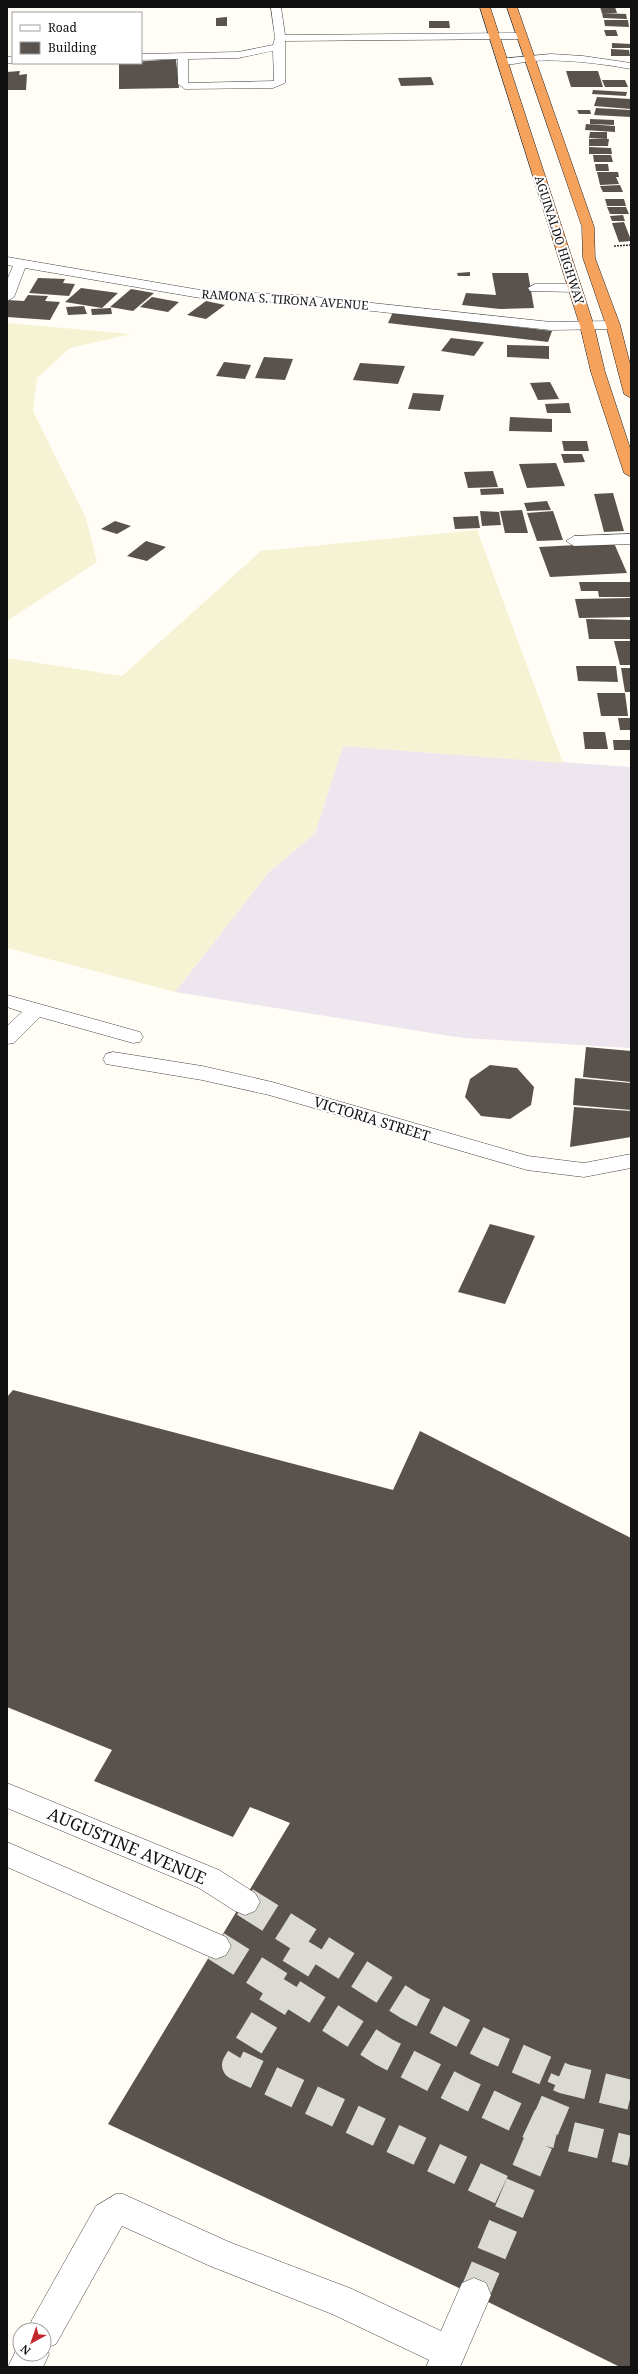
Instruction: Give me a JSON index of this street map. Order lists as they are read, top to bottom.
{
  "streets": {
    "highway": ["AGUINALDO HIGHWAY"],
    "street": ["RAMONA S. TIRONA AVENUE", "VICTORIA STREET", "AUGUSTINE AVENUE"]
  },
  "crossings": [
    ["AGUINALDO HIGHWAY", "RAMONA S. TIRONA AVENUE"]
  ],
  "legend": ["Road", "Building"],
  "north": "bottom left"
}
